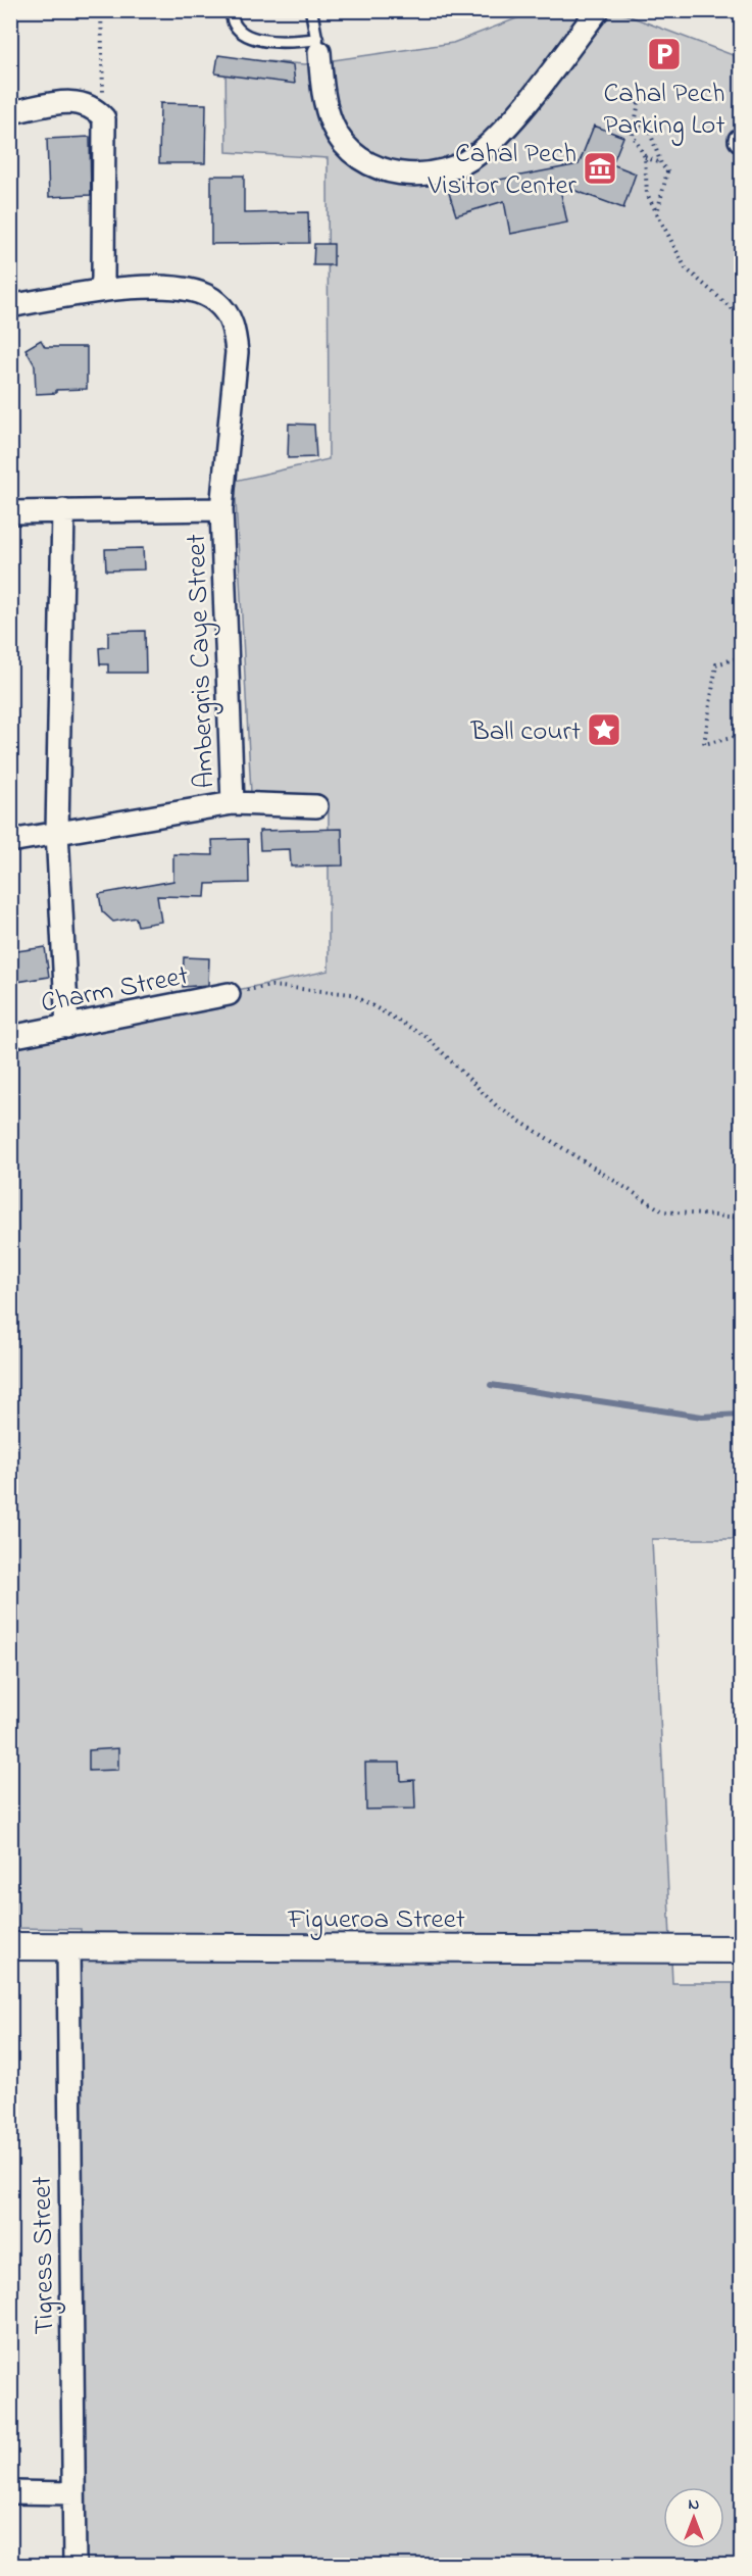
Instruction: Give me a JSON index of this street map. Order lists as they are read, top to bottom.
{
  "streets": {
    "street": [
      "Ambergris Caye Street",
      "Charm Street",
      "Figueroa Street",
      "Tigress Street"
    ]
  },
  "crossings": [
    ["Figueroa Street", "Tigress Street"]
  ],
  "places": {
    "parking": ["Cahal Pech Parking Lot"],
    "museum": ["Cahal Pech Visitor Center"],
    "place": ["Ball court"]
  },
  "north": "top"
}
